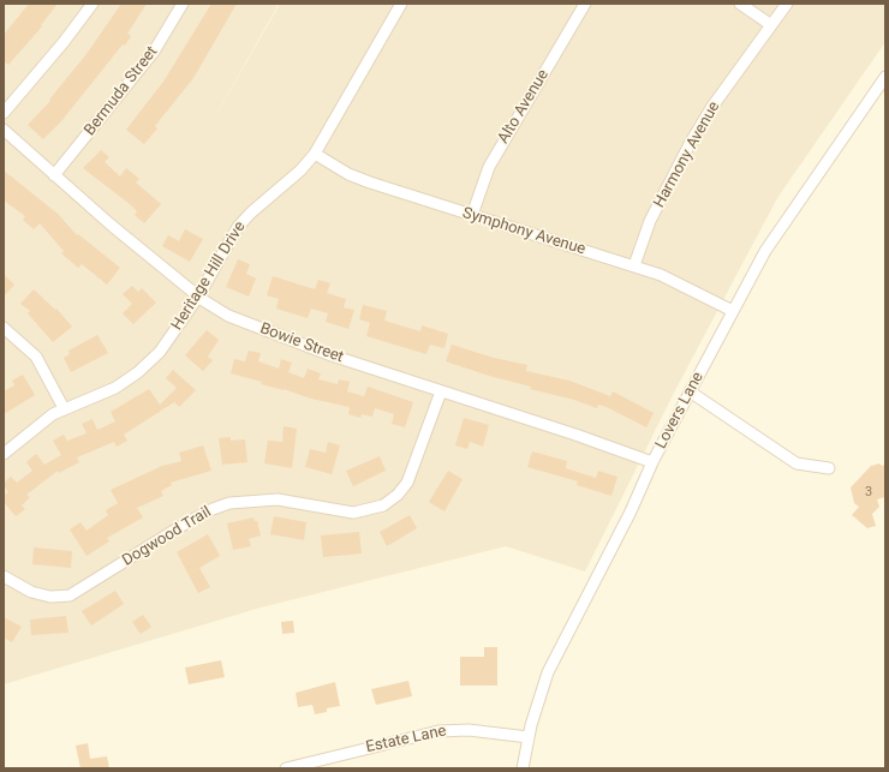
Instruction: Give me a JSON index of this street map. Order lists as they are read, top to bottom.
{
  "streets": {
    "street": [
      "Bermuda Street",
      "Alto Avenue",
      "Harmony Avenue",
      "Symphony Avenue",
      "Heritage Hill Drive",
      "Bowie Street",
      "Lovers Lane",
      "Dogwood Trail",
      "Estate Lane"
    ]
  },
  "crossings": [
    ["Bermuda Street", "Bowie Street"],
    ["Alto Avenue", "Symphony Avenue"],
    ["Harmony Avenue", "Symphony Avenue"],
    ["Symphony Avenue", "Heritage Hill Drive"],
    ["Symphony Avenue", "Lovers Lane"],
    ["Heritage Hill Drive", "Bowie Street"],
    ["Bowie Street", "Lovers Lane"],
    ["Bowie Street", "Dogwood Trail"],
    ["Lovers Lane", "Estate Lane"]
  ],
  "house_numbers": ["3"]
}
